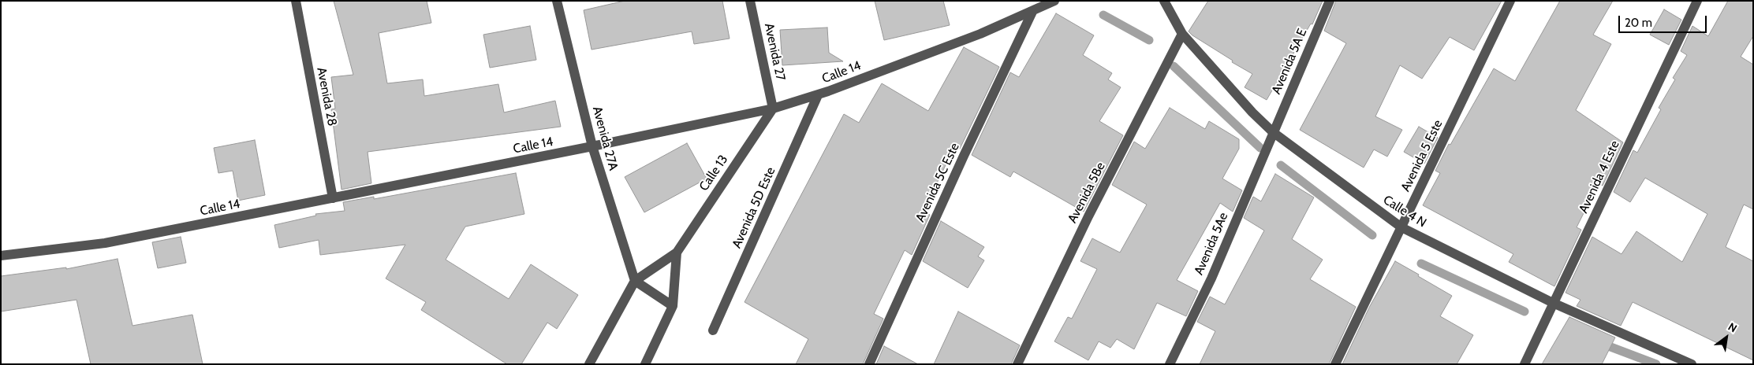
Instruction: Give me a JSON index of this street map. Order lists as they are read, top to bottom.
{
  "streets": {
    "street": [
      "Avenida 27",
      "Avenida 5A E",
      "Calle 14",
      "Avenida 28",
      "Avenida 27A",
      "Avenida 5 Este",
      "Calle 13",
      "Avenida 4 Este",
      "Avenida 5C Este",
      "Avenida 5Be",
      "Avenida 5D Este",
      "Calle 4 N",
      "Avenida 5Ae"
    ]
  },
  "crossings": [
    ["Avenida 27", "Calle 14"],
    ["Avenida 27", "Calle 13"],
    ["Avenida 5A E", "Calle 4 N"],
    ["Avenida 5A E", "Avenida 5Ae"],
    ["Calle 14", "Avenida 28"],
    ["Calle 14", "Avenida 27A"],
    ["Calle 14", "Calle 13"],
    ["Calle 14", "Avenida 5C Este"],
    ["Calle 14", "Avenida 5D Este"],
    ["Avenida 27A", "Calle 13"],
    ["Avenida 5 Este", "Calle 4 N"],
    ["Avenida 4 Este", "Calle 4 N"],
    ["Avenida 5Be", "Calle 4 N"],
    ["Calle 4 N", "Avenida 5Ae"]
  ],
  "scale_bar": "20 m",
  "north": "top right"
}
